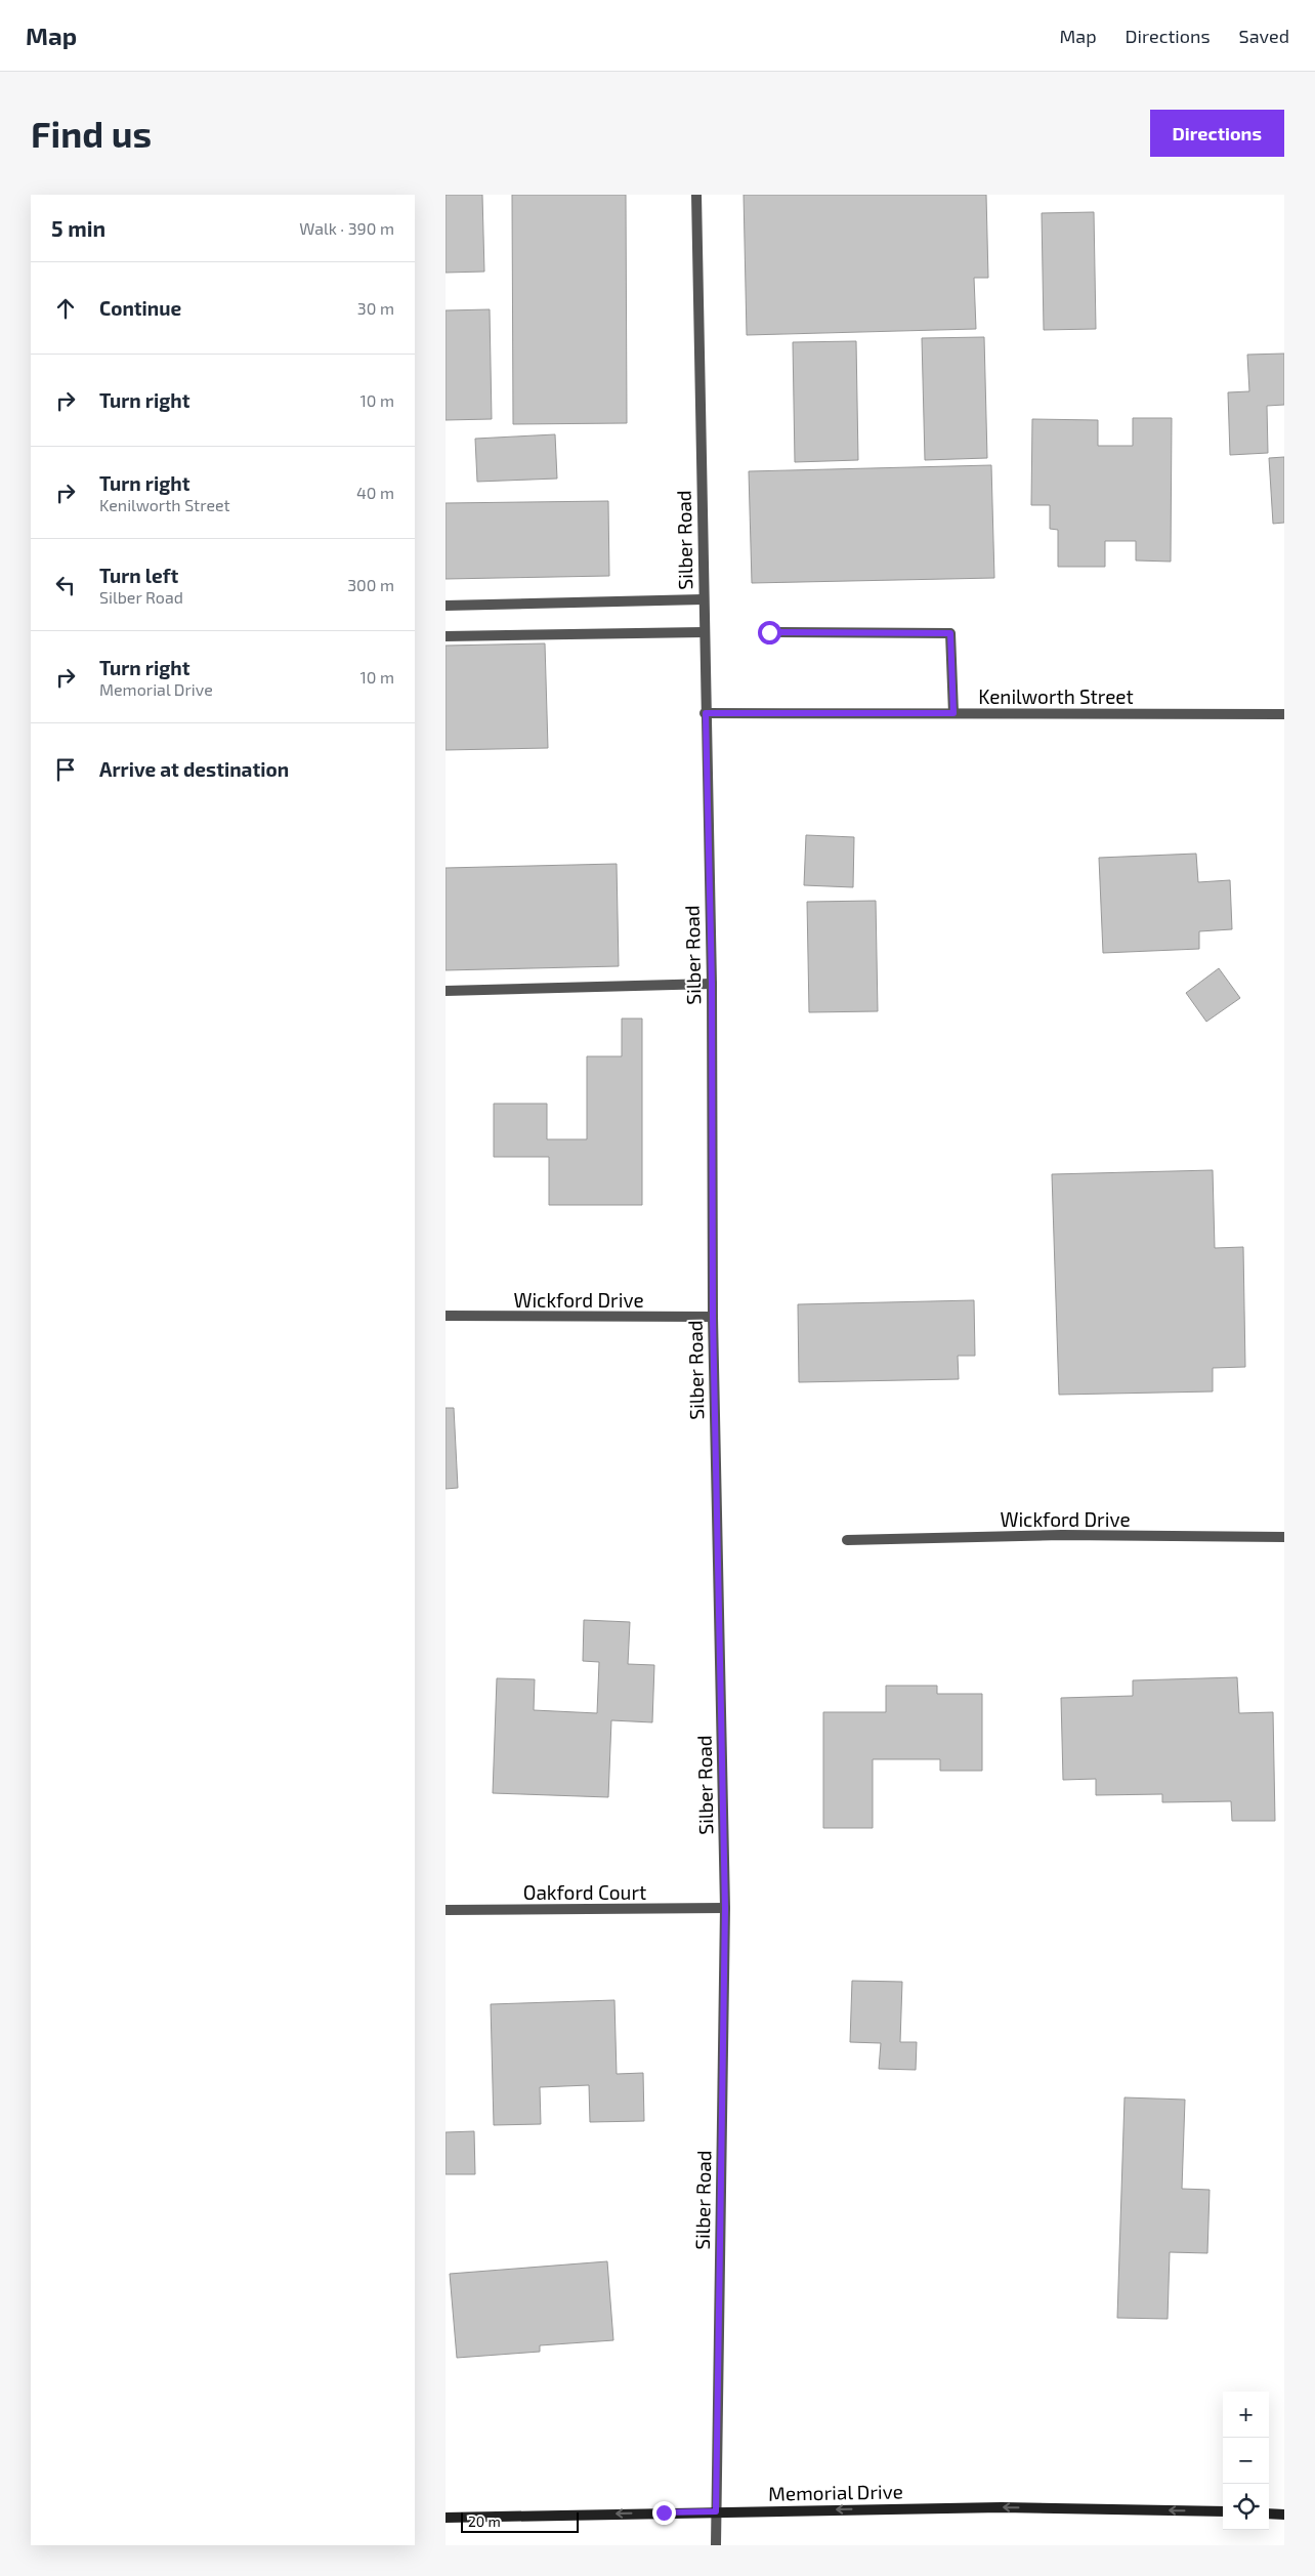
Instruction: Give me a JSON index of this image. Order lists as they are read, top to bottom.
{
  "streets": {
    "main road": ["Memorial Drive"],
    "street": [
      "Silber Road",
      "Kenilworth Street",
      "Wickford Drive",
      "Oakford Court"
    ]
  },
  "crossings": [
    ["Silber Road", "Kenilworth Street"],
    ["Silber Road", "Wickford Drive"],
    ["Silber Road", "Oakford Court"],
    ["Silber Road", "Memorial Drive"]
  ],
  "one_way": ["Memorial Drive"],
  "scale_bar": "20 m",
  "page": {
    "header": "Map",
    "nav": ["Map", "Directions", "Saved"],
    "buttons": "Directions",
    "title": "Find us",
    "heading": ["5 min", "Walk · 390 m"],
    "list": [
      ["Continue", "30 m"],
      ["Turn right", "10 m"],
      ["Turn right", "Kenilworth Street", "40 m"],
      ["Turn left", "Silber Road", "300 m"],
      ["Turn right", "Memorial Drive", "10 m"],
      "Arrive at destination"
    ],
    "map_buttons": ["+", "−"],
    "scale": "20 m"
  }
}
